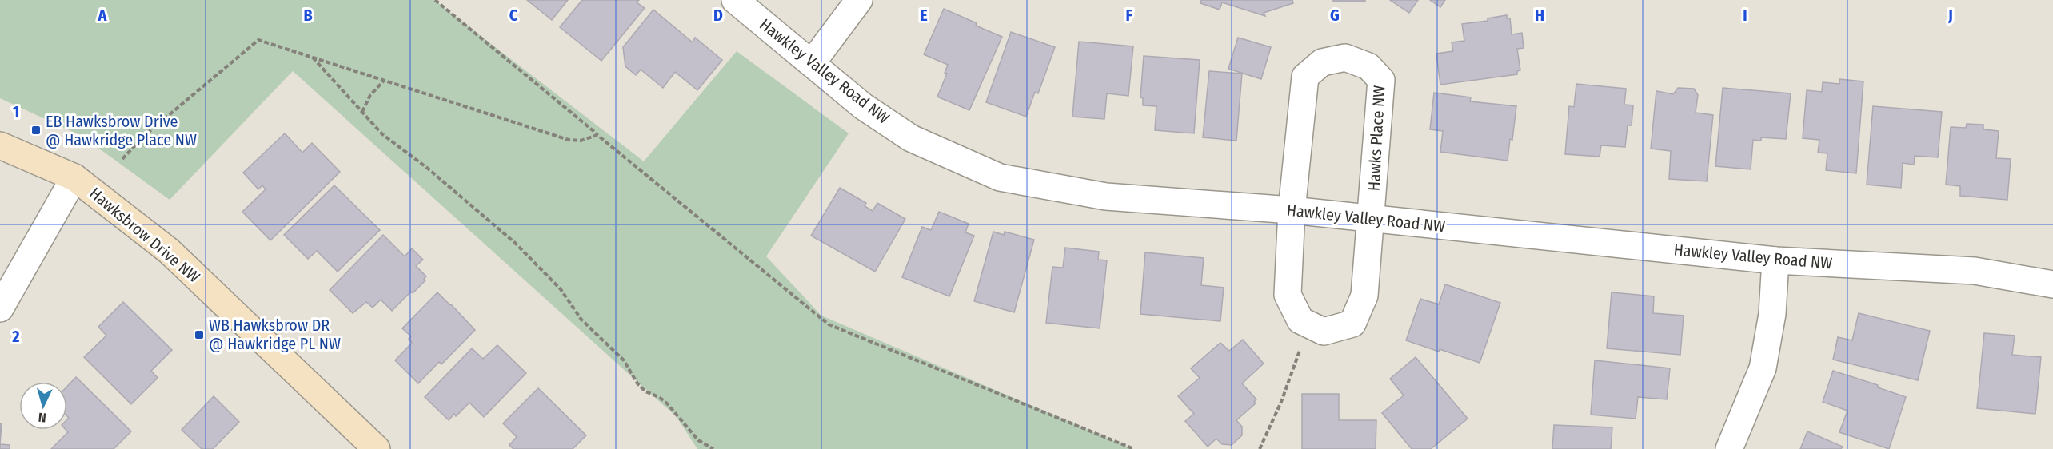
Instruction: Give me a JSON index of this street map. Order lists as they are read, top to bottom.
{
  "streets": {
    "street": ["Hawkley Valley Road NW", "Hawks Place NW", "Hawksbrow Drive NW"]
  },
  "crossings": [
    ["Hawkley Valley Road NW", "Hawks Place NW"]
  ],
  "places": {
    "transit": ["EB Hawksbrow Drive @ Hawkridge Place NW", "WB Hawksbrow DR @ Hawkridge PL NW"]
  },
  "north": "bottom",
  "grid": {
    "columns": [
      "A",
      "B",
      "C",
      "D",
      "E",
      "F",
      "G",
      "H",
      "I",
      "J"
    ],
    "rows": ["1", "2"]
  }
}
